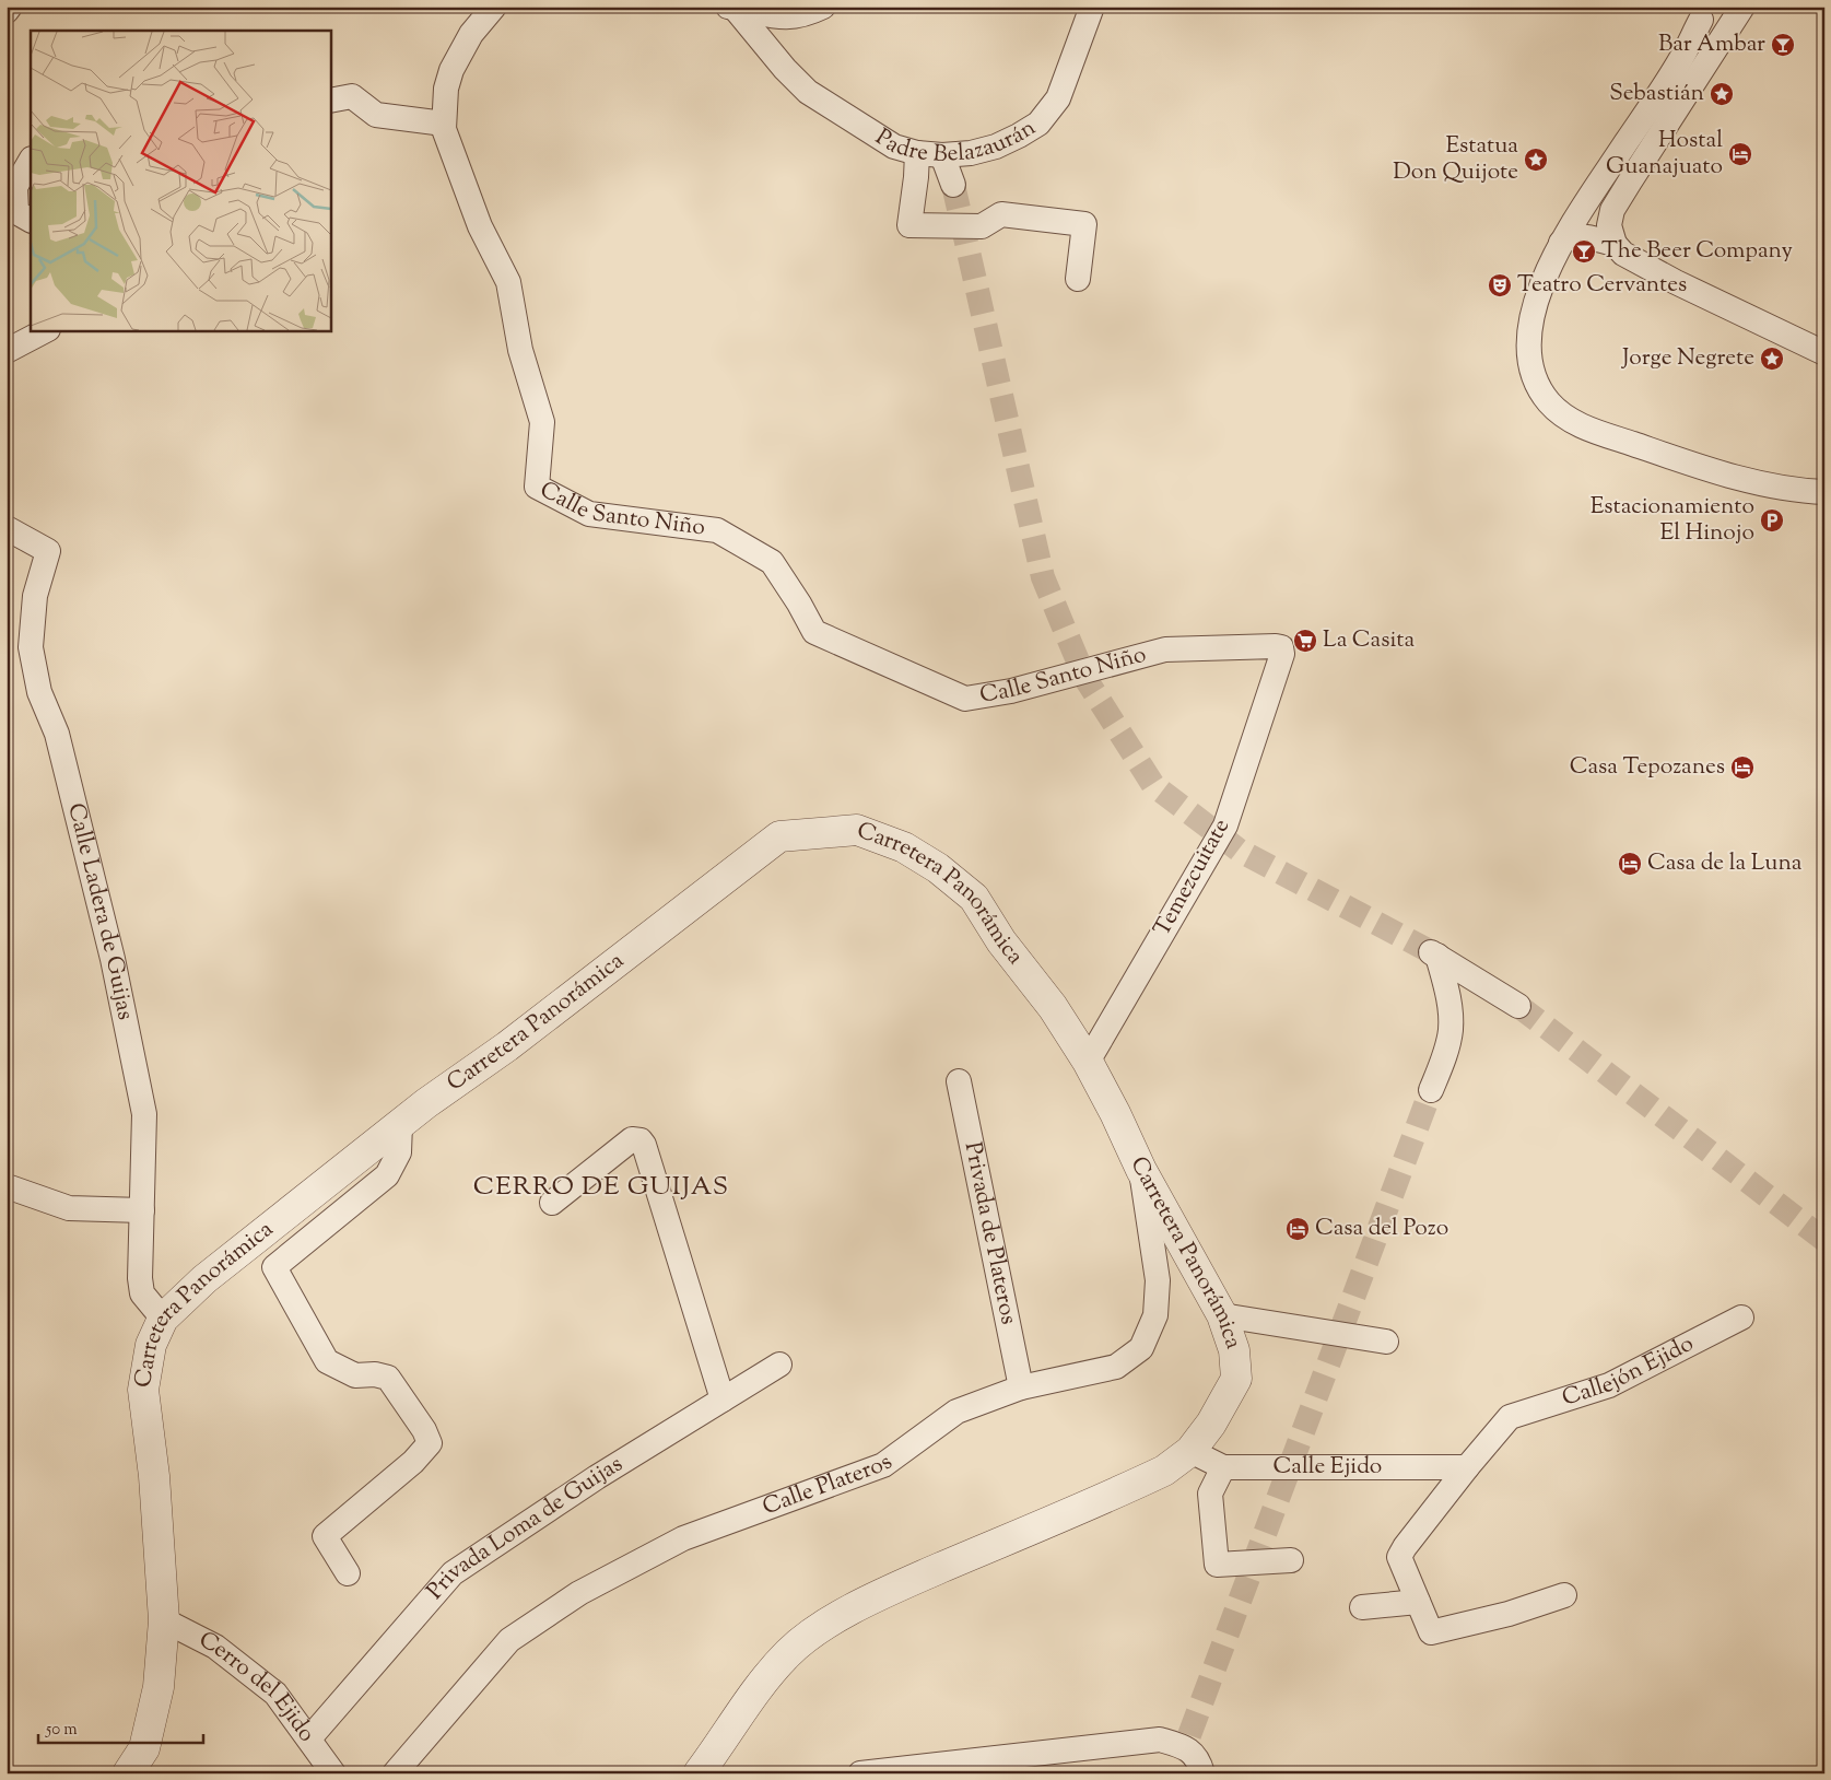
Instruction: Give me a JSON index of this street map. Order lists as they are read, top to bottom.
{
  "streets": {
    "street": [
      "Padre Belazaurán",
      "Calle Santo Niño",
      "Temezcuitate",
      "Carretera Panorámica",
      "Calle Ladera de Guijas",
      "Privada de Plateros",
      "Callejón Ejido",
      "Calle Ejido",
      "Calle Plateros",
      "Privada Loma de Guijas",
      "Cerro del Ejido"
    ]
  },
  "crossings": [
    ["Calle Santo Niño", "Temezcuitate"],
    ["Temezcuitate", "Carretera Panorámica"],
    ["Carretera Panorámica", "Calle Ladera de Guijas"],
    ["Carretera Panorámica", "Calle Ejido"],
    ["Carretera Panorámica", "Calle Plateros"],
    ["Carretera Panorámica", "Cerro del Ejido"],
    ["Privada de Plateros", "Calle Plateros"],
    ["Callejón Ejido", "Calle Ejido"],
    ["Privada Loma de Guijas", "Cerro del Ejido"]
  ],
  "districts": ["CERRO DE GUIJAS"],
  "places": {
    "bar": ["Bar Ambar", "The Beer Company"],
    "place": ["Sebastián", "Estatua Don Quijote", "Jorge Negrete"],
    "hotel": [
      "Hostal Guanajuato",
      "Casa Tepozanes",
      "Casa de la Luna",
      "Casa del Pozo"
    ],
    "theatre": ["Teatro Cervantes"],
    "parking": ["Estacionamiento El Hinojo"],
    "supermarket": ["La Casita"]
  },
  "scale_bar": "50 m"
}
